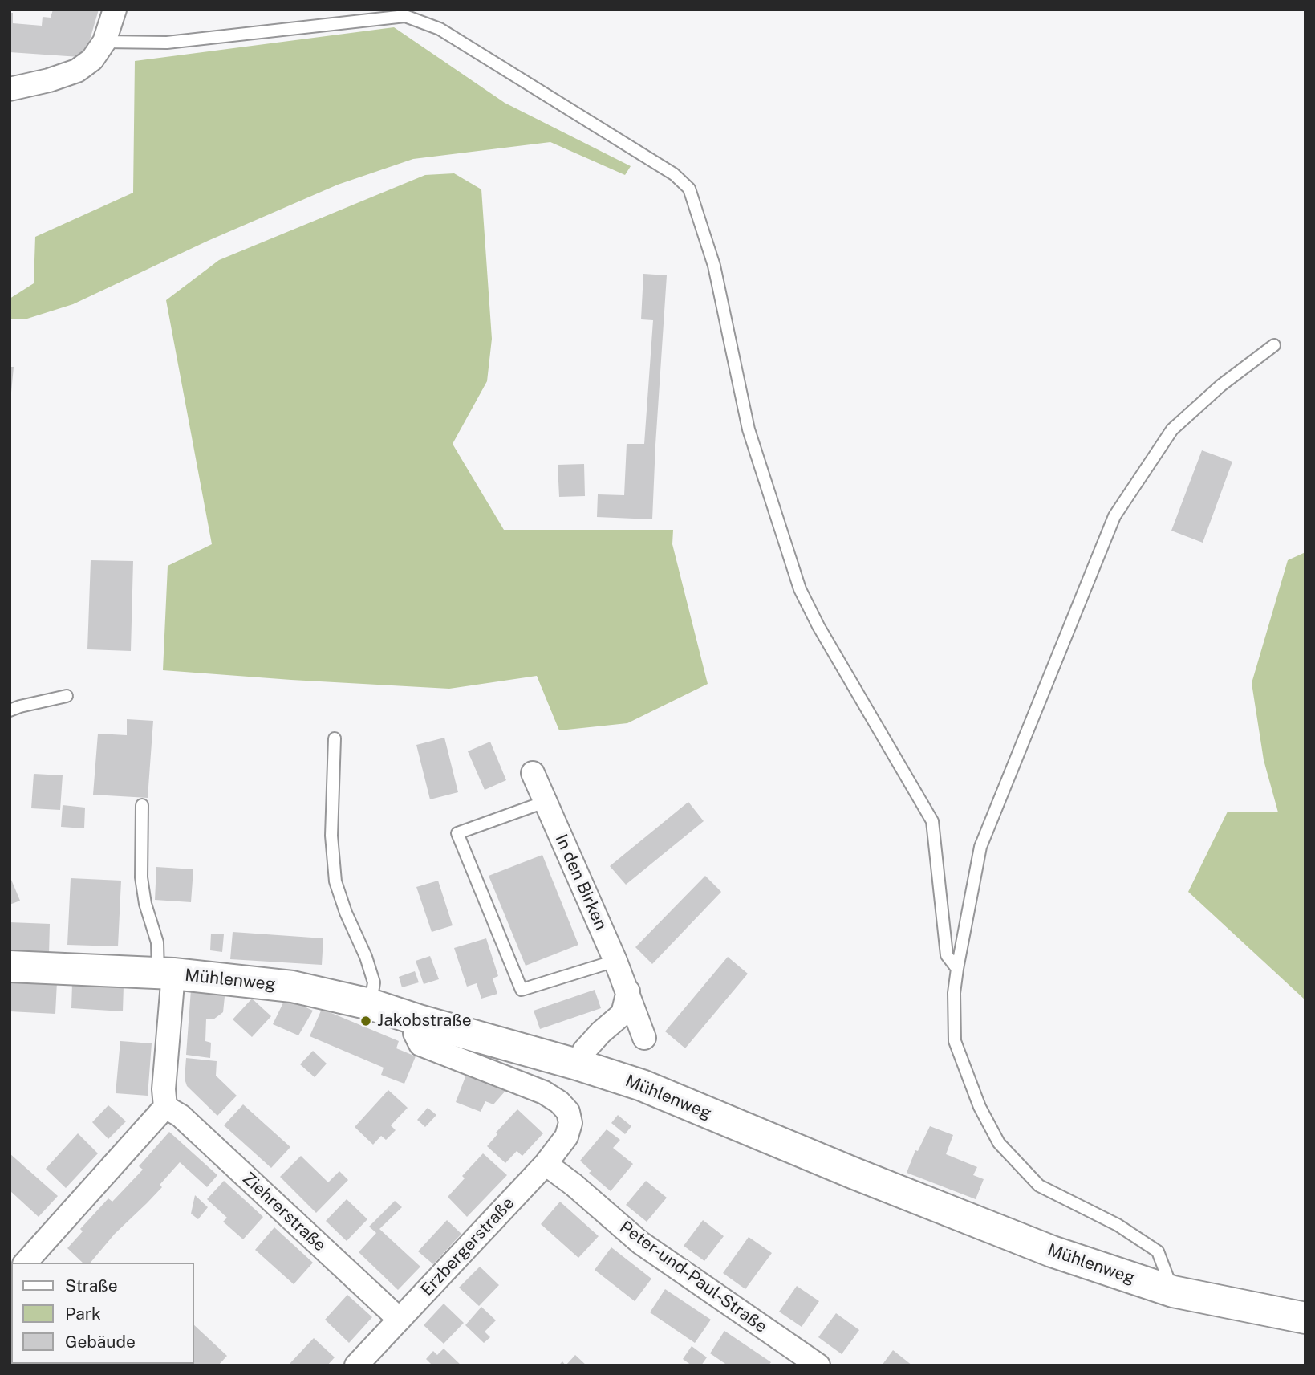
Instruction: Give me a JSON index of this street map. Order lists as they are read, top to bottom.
{
  "streets": {
    "street": [
      "In den Birken",
      "Mühlenweg",
      "Ziehrerstraße",
      "Erzbergerstraße",
      "Peter-und-Paul-Straße"
    ]
  },
  "crossings": [
    ["Mühlenweg", "Erzbergerstraße"],
    ["Ziehrerstraße", "Erzbergerstraße"],
    ["Erzbergerstraße", "Peter-und-Paul-Straße"]
  ],
  "places": ["Jakobstraße"],
  "legend": ["Straße", "Park", "Gebäude"]
}
